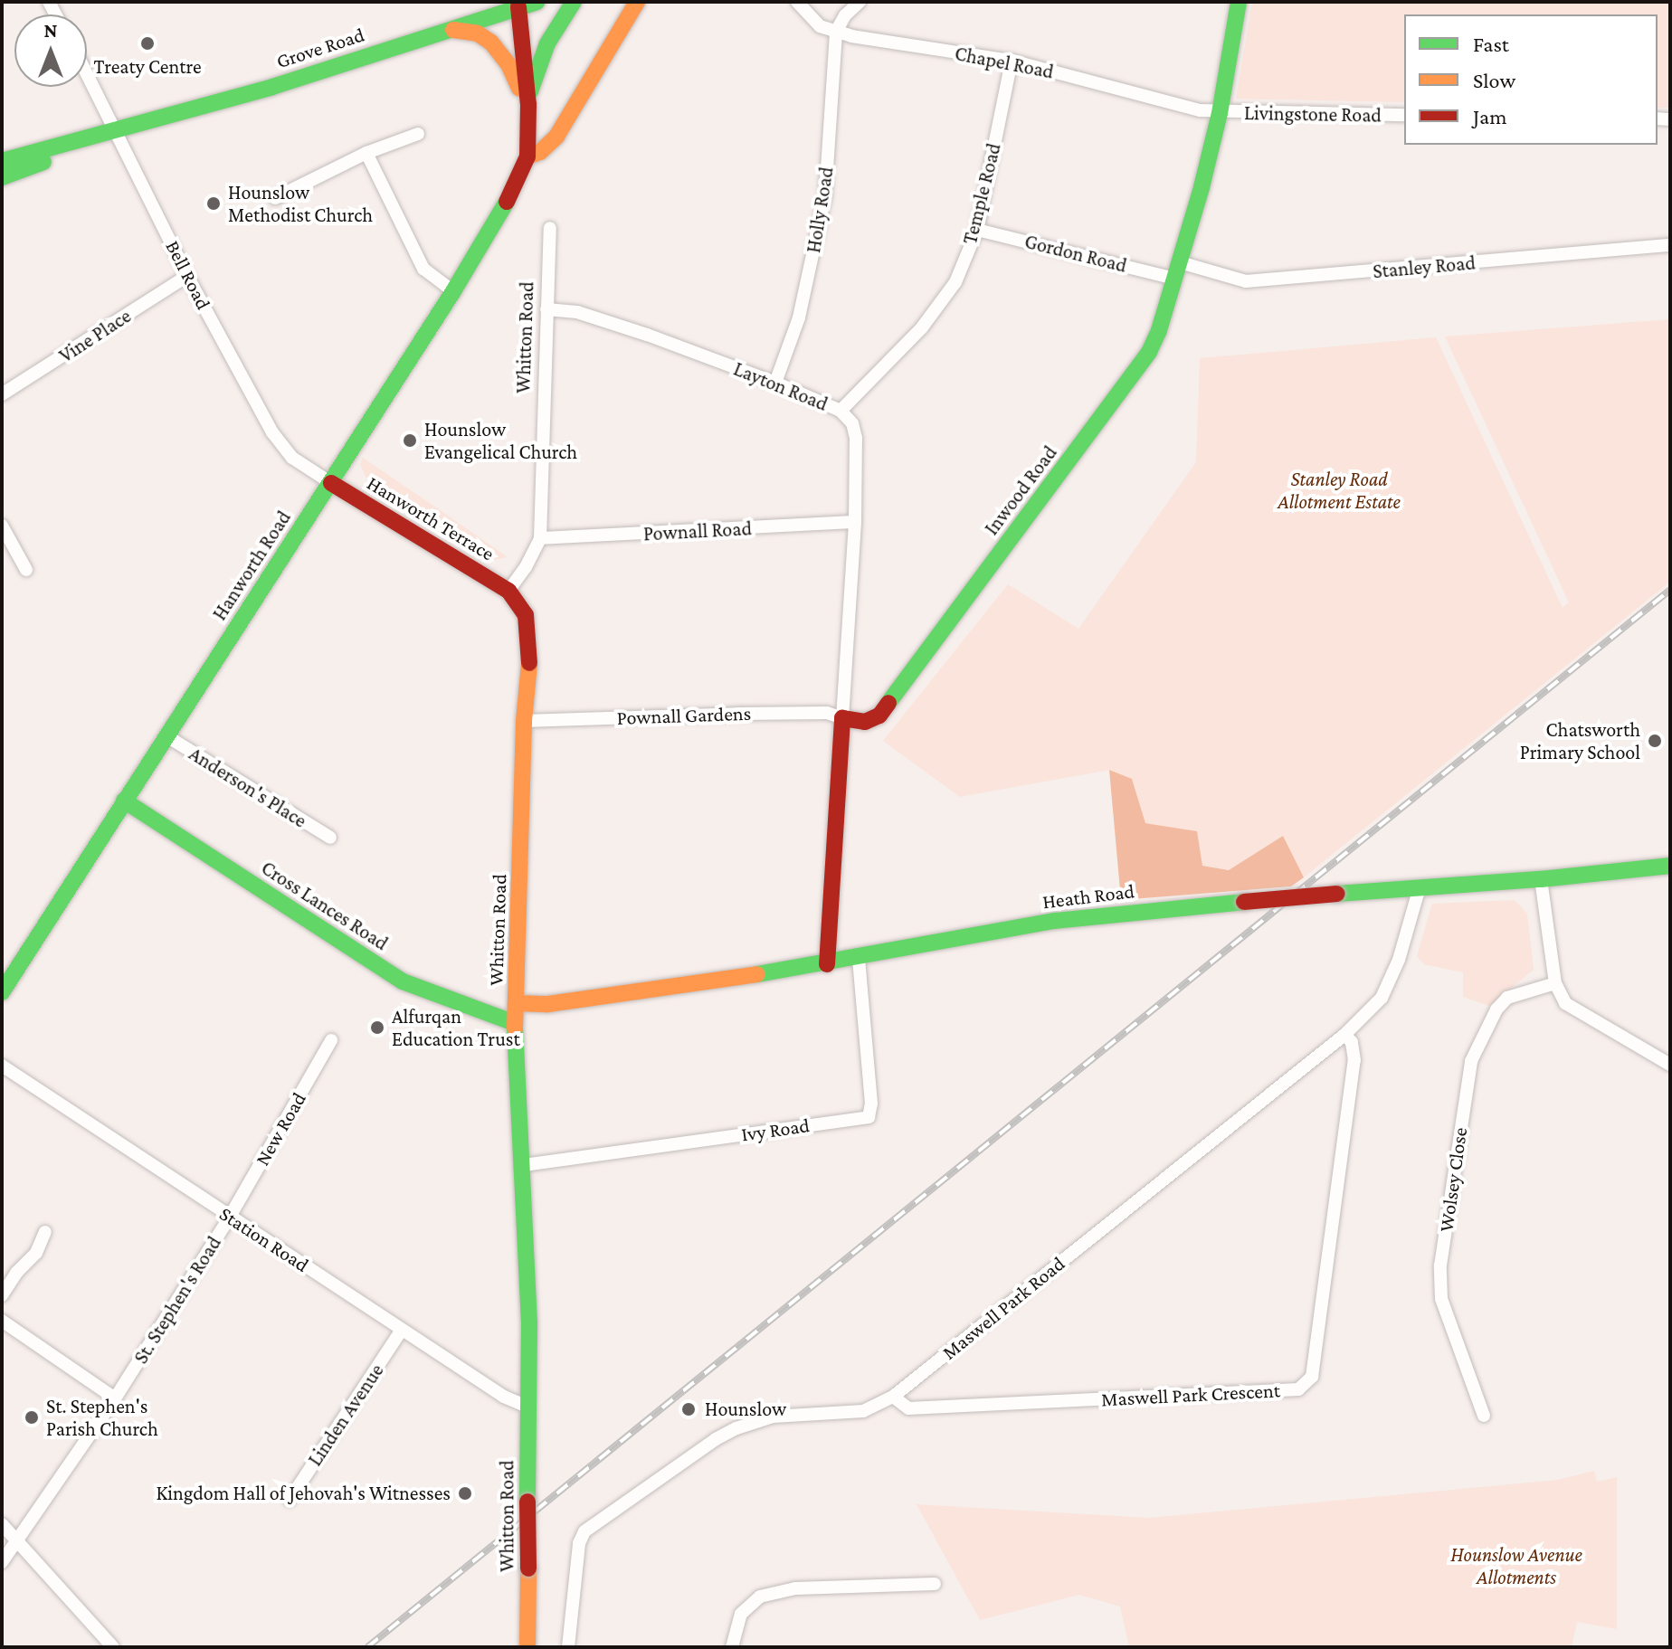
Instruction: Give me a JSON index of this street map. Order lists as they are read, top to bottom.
{
  "streets": {
    "main road": [
      "Grove Road",
      "Whitton Road",
      "Inwood Road",
      "Hanworth Terrace",
      "Hanworth Road",
      "Heath Road",
      "Cross Lances Road"
    ],
    "street": [
      "Chapel Road",
      "Livingstone Road",
      "Temple Road",
      "Holly Road",
      "Gordon Road",
      "Stanley Road",
      "Bell Road",
      "Vine Place",
      "Layton Road",
      "Pownall Road",
      "Pownall Gardens",
      "Anderson's Place",
      "New Road",
      "Ivy Road",
      "Wolsey Close",
      "Station Road",
      "St. Stephen's Road",
      "Maswell Park Road",
      "Maswell Park Crescent",
      "Linden Avenue"
    ]
  },
  "crossings": [
    ["Grove Road", "Bell Road"],
    ["Grove Road", "Hanworth Road"],
    ["Chapel Road", "Livingstone Road"],
    ["Chapel Road", "Temple Road"],
    ["Chapel Road", "Holly Road"],
    ["Chapel Road", "Inwood Road"],
    ["Livingstone Road", "Inwood Road"],
    ["Temple Road", "Gordon Road"],
    ["Temple Road", "Layton Road"],
    ["Holly Road", "Layton Road"],
    ["Gordon Road", "Stanley Road"],
    ["Gordon Road", "Inwood Road"],
    ["Stanley Road", "Inwood Road"],
    ["Bell Road", "Vine Place"],
    ["Bell Road", "Hanworth Terrace"],
    ["Bell Road", "Hanworth Road"],
    ["Whitton Road", "Layton Road"],
    ["Whitton Road", "Hanworth Terrace"],
    ["Whitton Road", "Pownall Road"],
    ["Whitton Road", "Pownall Gardens"],
    ["Whitton Road", "Heath Road"],
    ["Whitton Road", "Cross Lances Road"],
    ["Whitton Road", "Ivy Road"],
    ["Whitton Road", "Station Road"],
    ["Layton Road", "Inwood Road"],
    ["Layton Road", "Pownall Road"],
    ["Layton Road", "Pownall Gardens"],
    ["Inwood Road", "Pownall Gardens"],
    ["Hanworth Terrace", "Hanworth Road"],
    ["Hanworth Road", "Anderson's Place"],
    ["Hanworth Road", "Cross Lances Road"],
    ["Heath Road", "Ivy Road"],
    ["Heath Road", "Maswell Park Road"],
    ["New Road", "Station Road"],
    ["New Road", "St. Stephen's Road"],
    ["Station Road", "St. Stephen's Road"],
    ["Station Road", "Linden Avenue"],
    ["Maswell Park Road", "Maswell Park Crescent"]
  ],
  "parks": ["Stanley Road Allotment Estate", "Hounslow Avenue Allotments"],
  "places": [
    "Treaty Centre",
    "Hounslow Methodist Church",
    "Hounslow Evangelical Church",
    "Chatsworth Primary School",
    "Alfurqan Education Trust",
    "Hounslow",
    "St. Stephen's Parish Church",
    "Kingdom Hall of Jehovah's Witnesses"
  ],
  "legend": ["Fast", "Slow", "Jam"],
  "north": "top"
}
